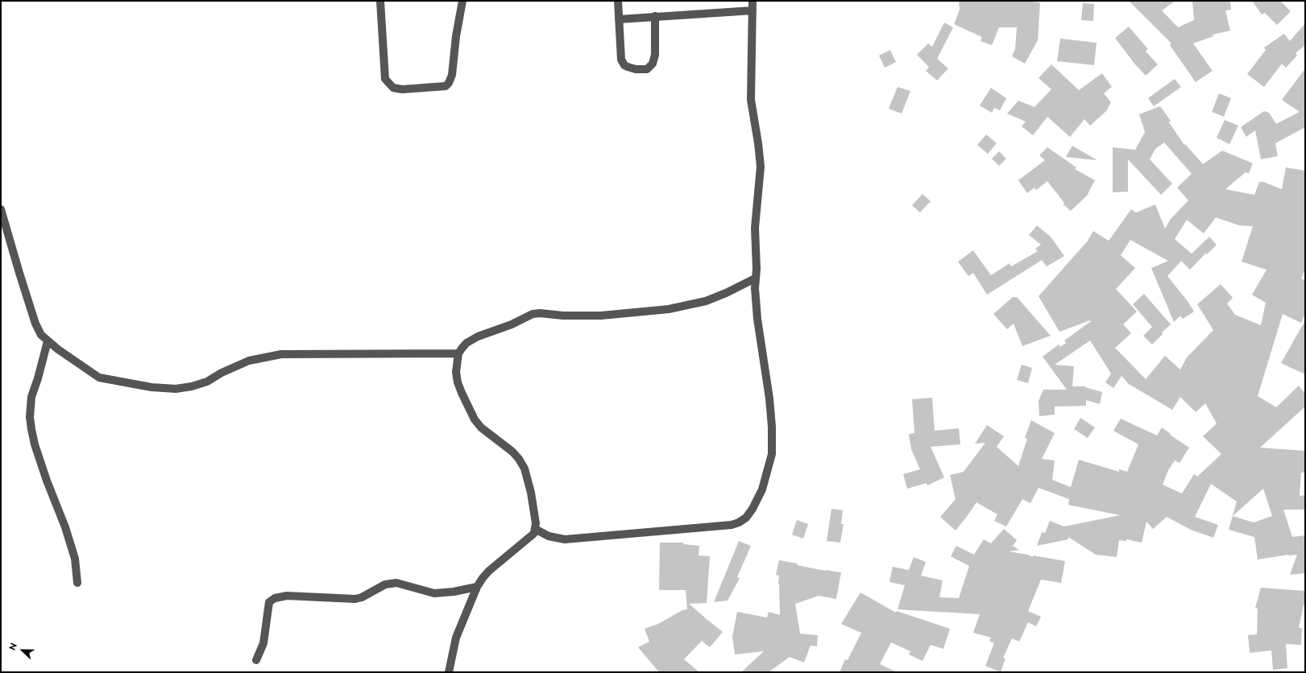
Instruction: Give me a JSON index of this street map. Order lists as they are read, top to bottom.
{
  "north": "left"
}
